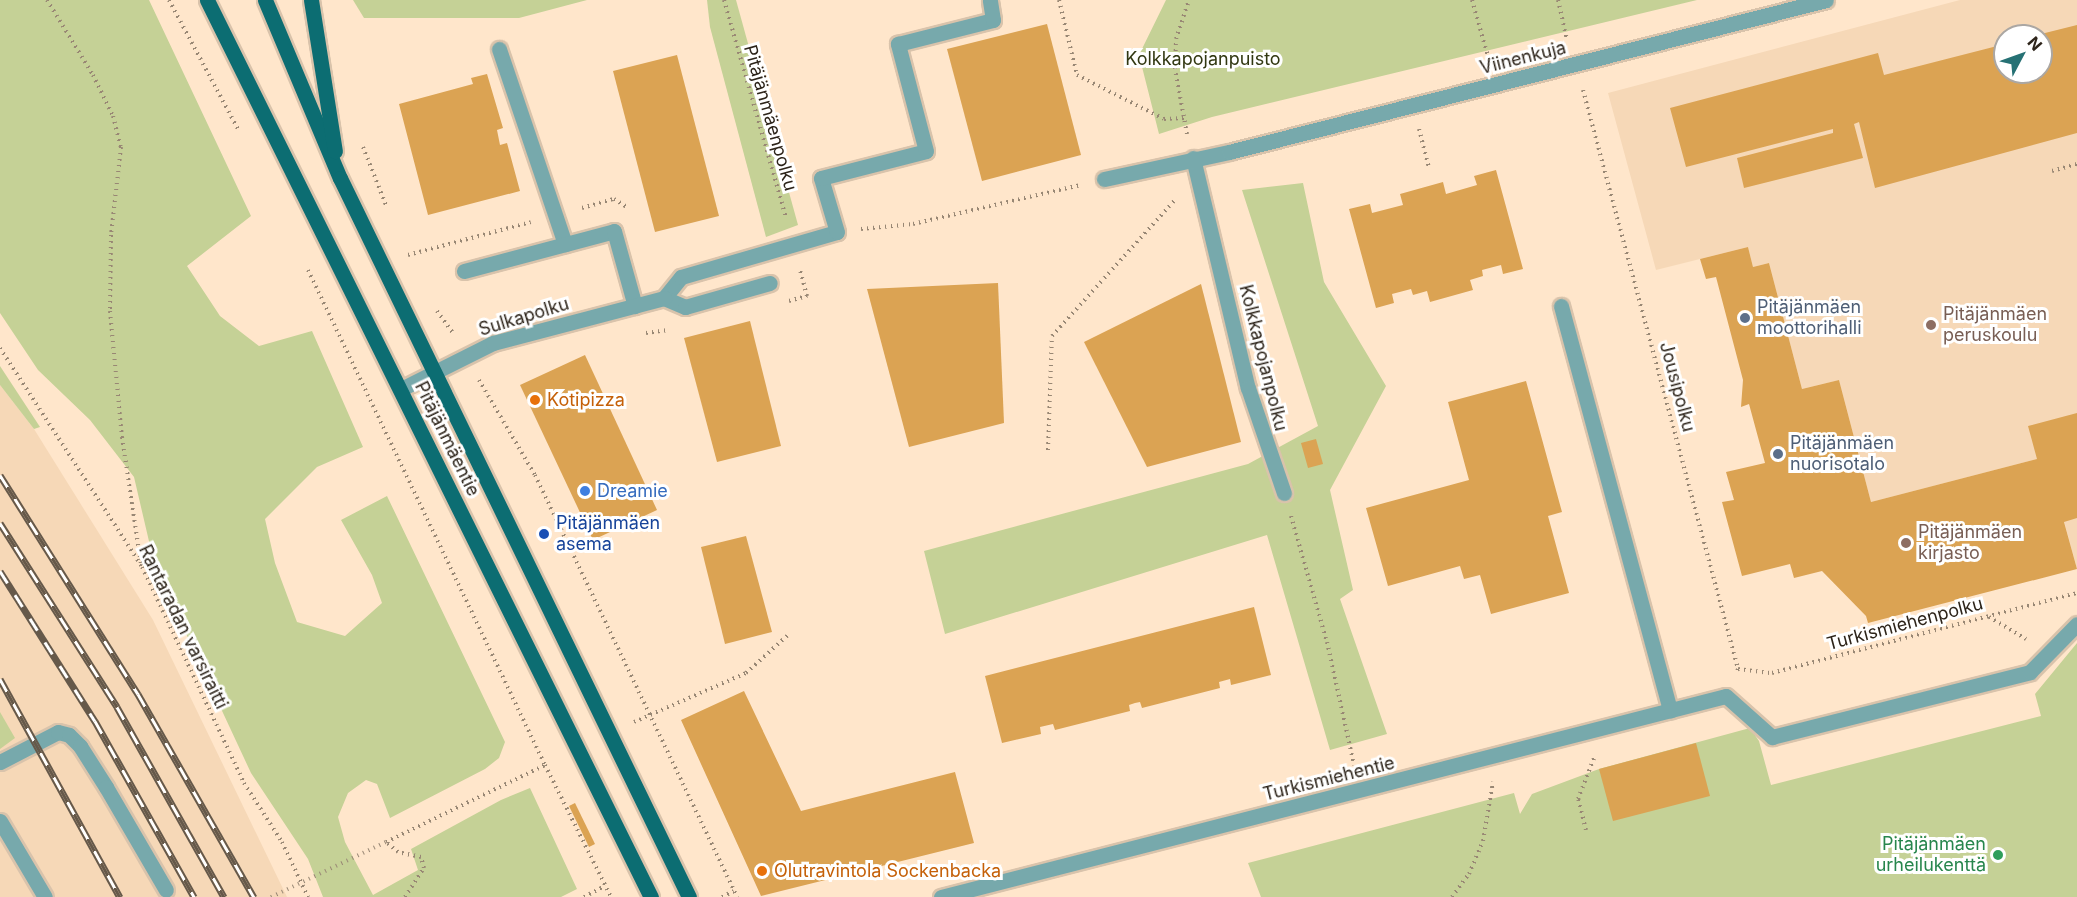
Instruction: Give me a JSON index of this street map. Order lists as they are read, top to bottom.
{
  "streets": {
    "main road": ["Pitäjänmäentie"],
    "street": [
      "Viinenkuja",
      "Sulkapolku",
      "Kolkkapojanpolku",
      "Turkismiehentie"
    ],
    "path": [
      "Pitäjänmäenpolku",
      "Jousipolku",
      "Turkismiehenpolku",
      "Rantaradan varsiraitti"
    ]
  },
  "crossings": [
    ["Viinenkuja", "Kolkkapojanpolku"],
    ["Sulkapolku", "Pitäjänmäentie"],
    ["Jousipolku", "Turkismiehenpolku"]
  ],
  "parks": ["Kolkkapojanpuisto"],
  "places": [
    "Pitäjänmäen moottorihalli",
    "Pitäjänmäen peruskoulu",
    "Kotipizza",
    "Pitäjänmäen nuorisotalo",
    "Dreamie",
    "Pitäjänmäen asema",
    "Pitäjänmäen kirjasto",
    "Pitäjänmäen urheilukenttä",
    "Olutravintola Sockenbacka"
  ],
  "north": "top right"
}
